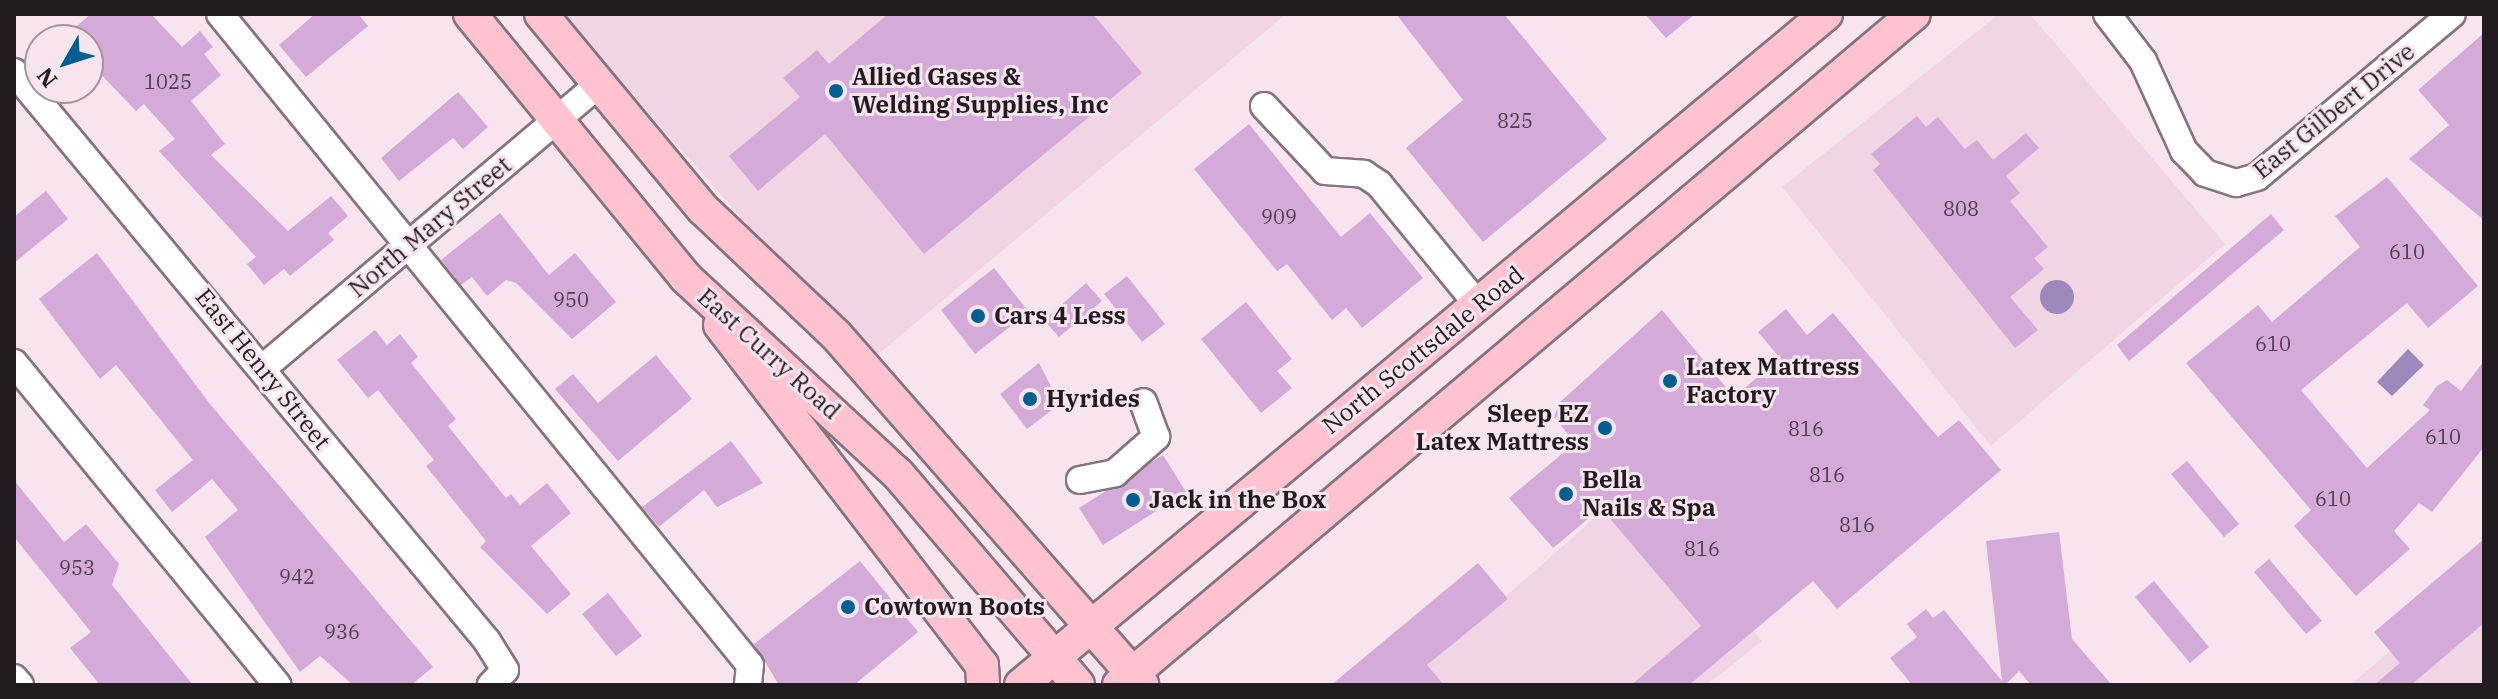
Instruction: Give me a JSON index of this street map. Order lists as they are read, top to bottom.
{
  "streets": {
    "main road": ["North Scottsdale Road", "East Curry Road"],
    "street": ["East Gilbert Drive", "North Mary Street", "East Henry Street"]
  },
  "crossings": [
    ["North Mary Street", "East Curry Road"],
    ["North Mary Street", "East Henry Street"],
    ["North Scottsdale Road", "East Curry Road"]
  ],
  "places": [
    "Allied Gases & Welding Supplies, Inc",
    "Cars 4 Less",
    "Latex Mattress Factory",
    "Hyrides",
    "Sleep EZ Latex Mattress",
    "Bella Nails & Spa",
    "Jack in the Box",
    "Cowtown Boots"
  ],
  "house_numbers": [
    "1025",
    "825",
    "808",
    "909",
    "610",
    "950",
    "610",
    "816",
    "610",
    "816",
    "610",
    "816",
    "816",
    "953",
    "942",
    "936"
  ],
  "north": "bottom left"
}
